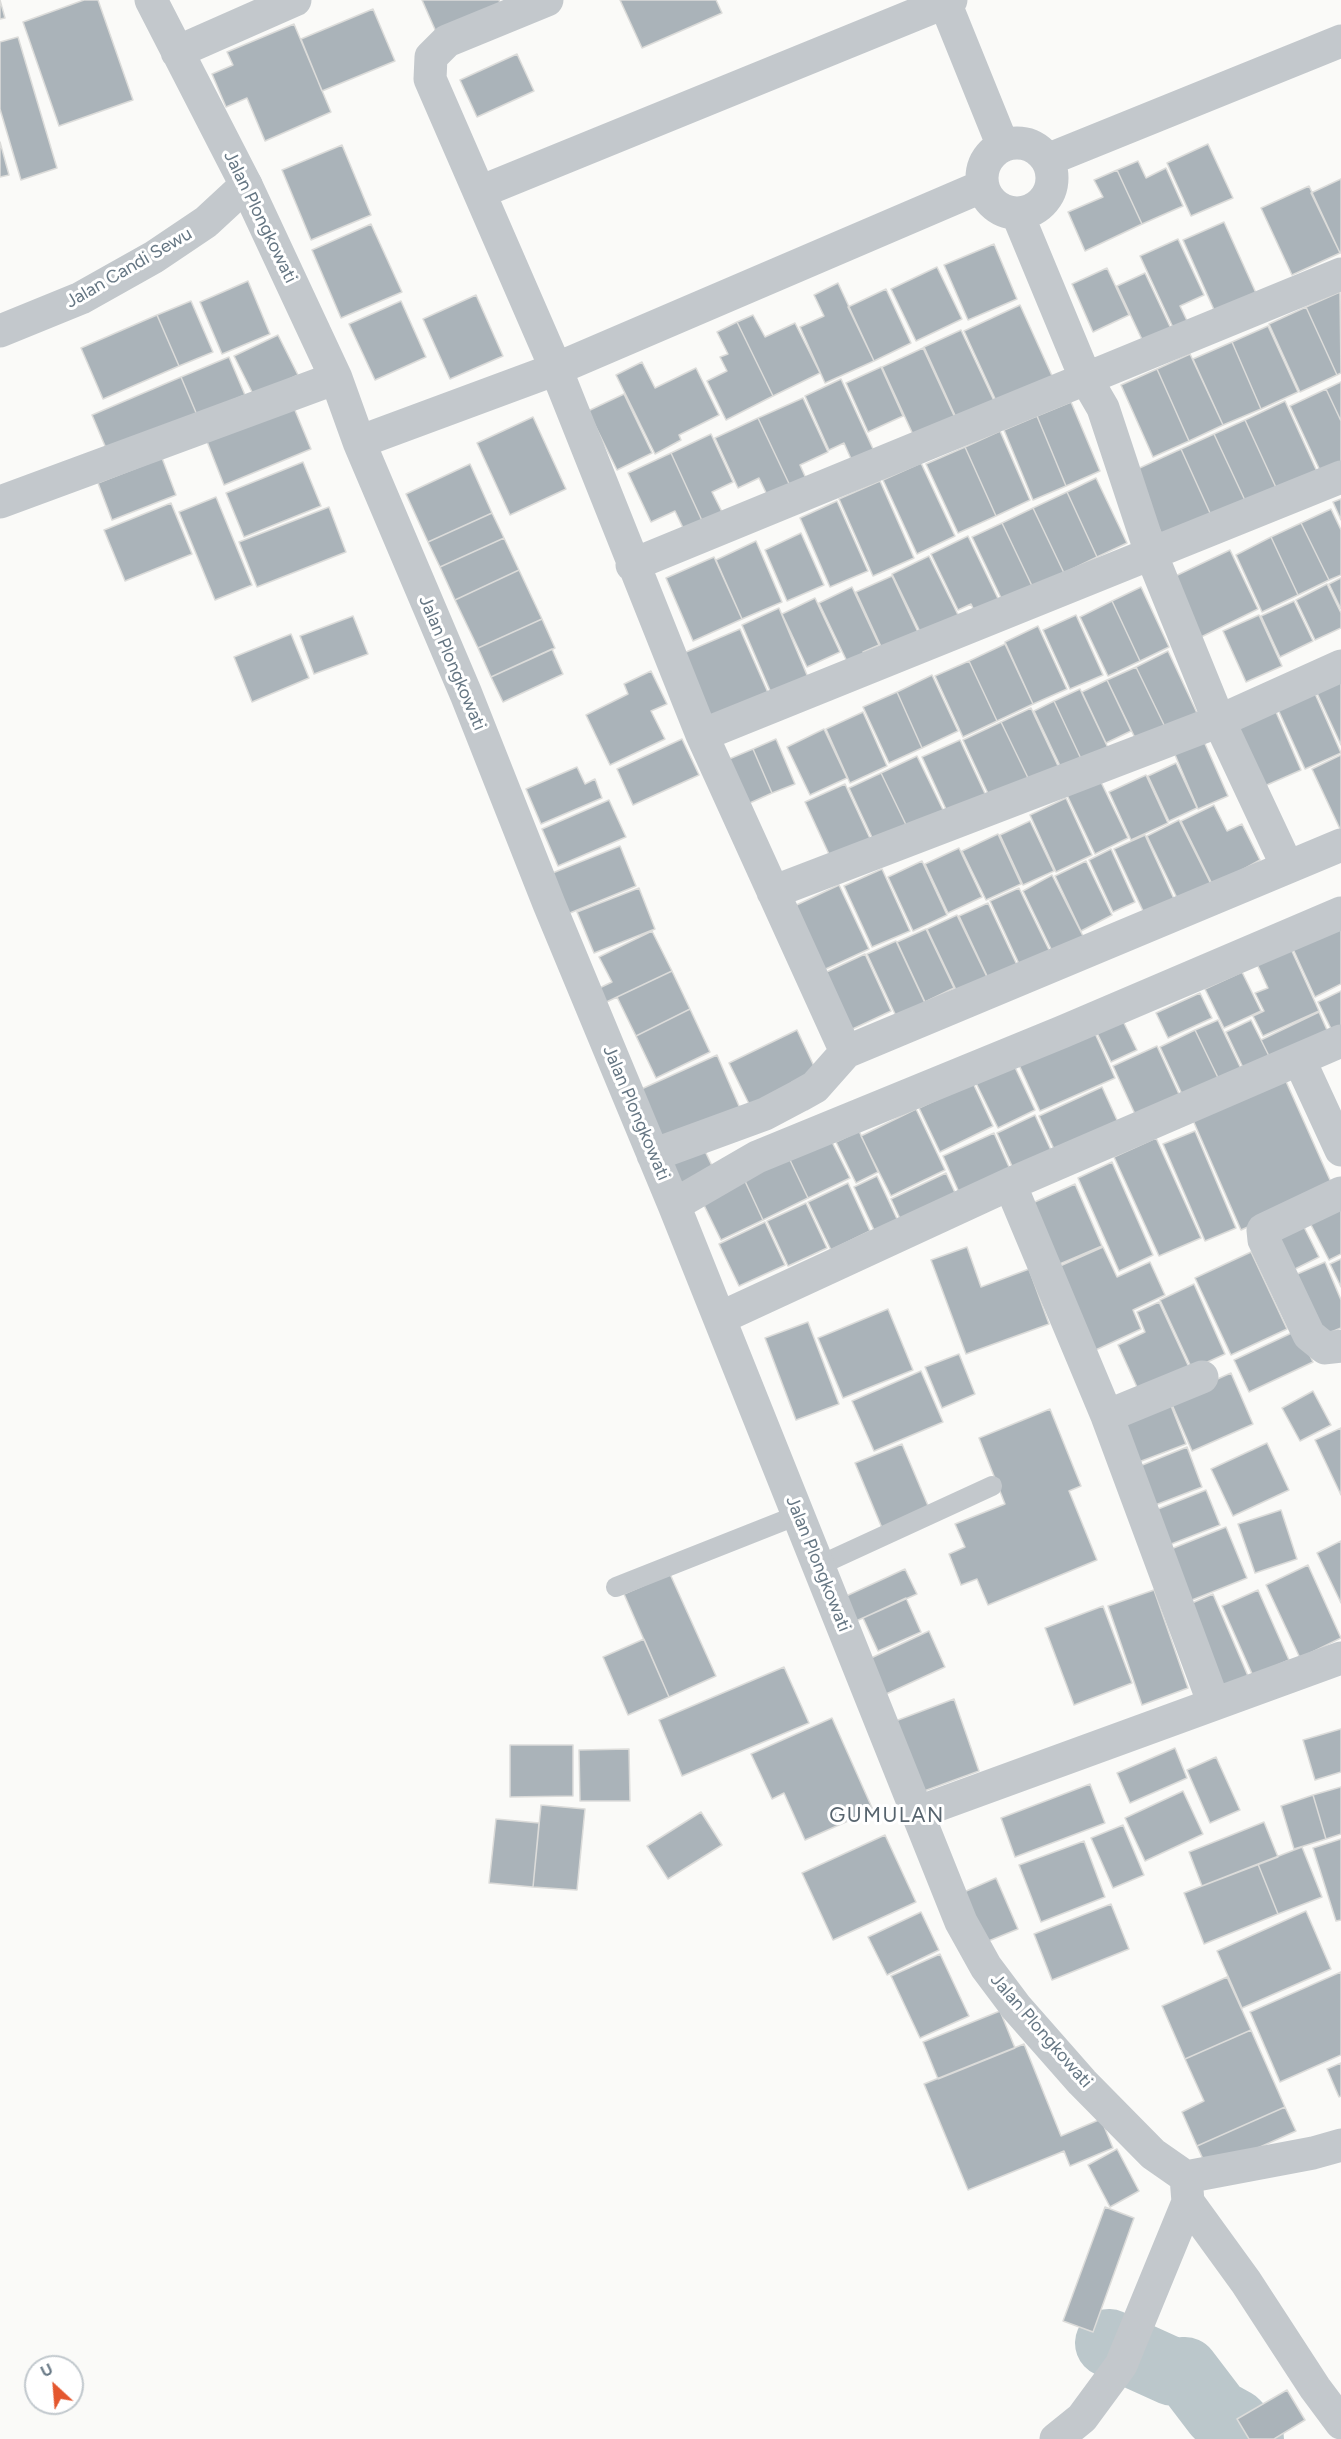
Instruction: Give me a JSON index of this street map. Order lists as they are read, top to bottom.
{
  "streets": {
    "street": ["Jalan Plongkowati", "Jalan Candi Sewu"]
  },
  "crossings": [
    ["Jalan Plongkowati", "Jalan Candi Sewu"]
  ],
  "districts": ["GUMULAN"],
  "north": "top left"
}
